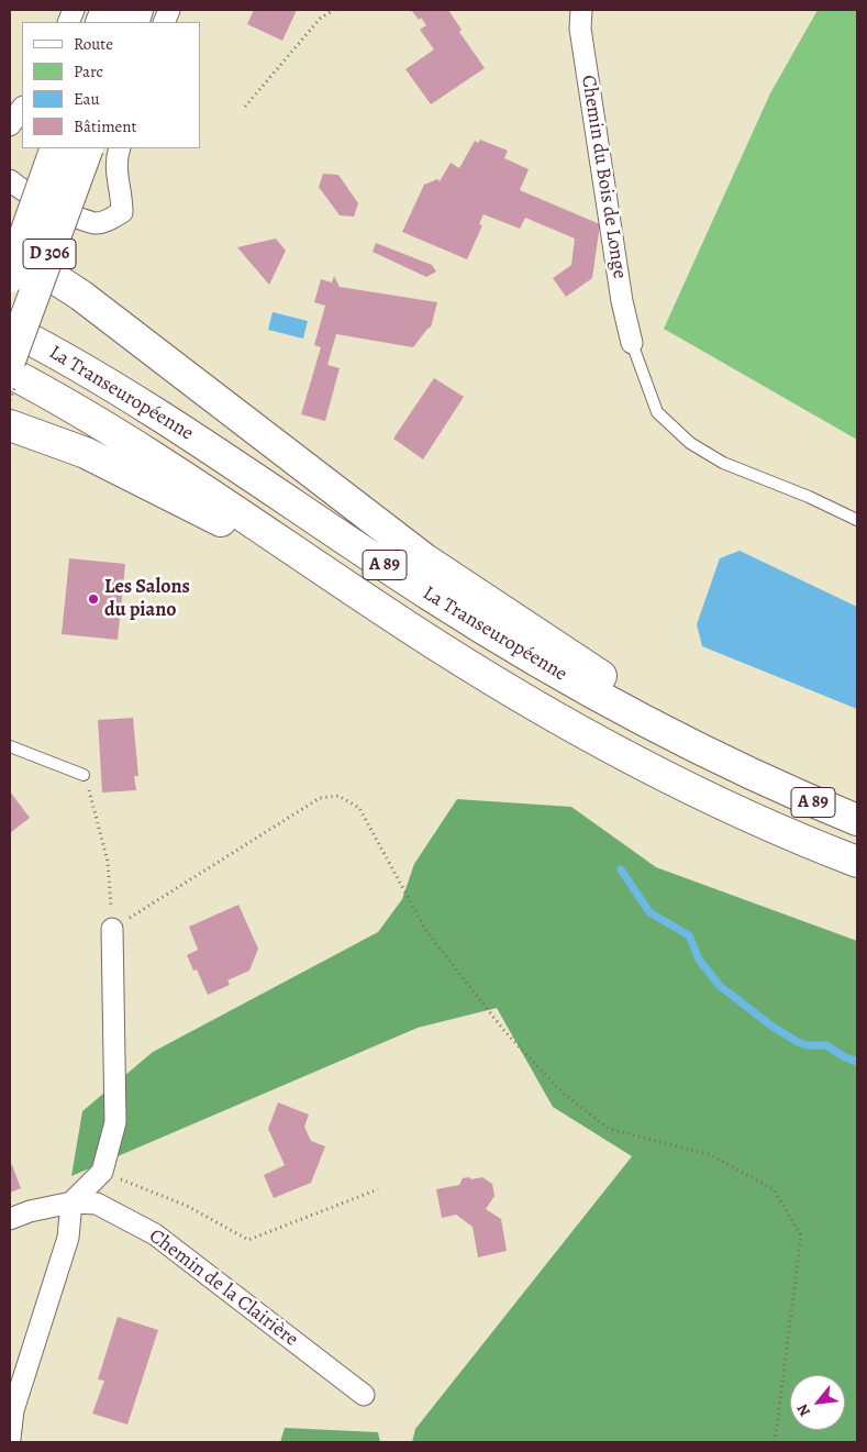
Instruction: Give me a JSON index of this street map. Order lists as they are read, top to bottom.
{
  "streets": {
    "main road": ["D 306", "La Transeuropéenne", "A 89"],
    "street": ["Chemin du Bois de Longe", "Chemin de la Clairière"]
  },
  "places": ["Les Salons du piano"],
  "legend": [
    "Route",
    "Parc",
    "Eau",
    "Bâtiment"
  ],
  "north": "bottom left"
}
